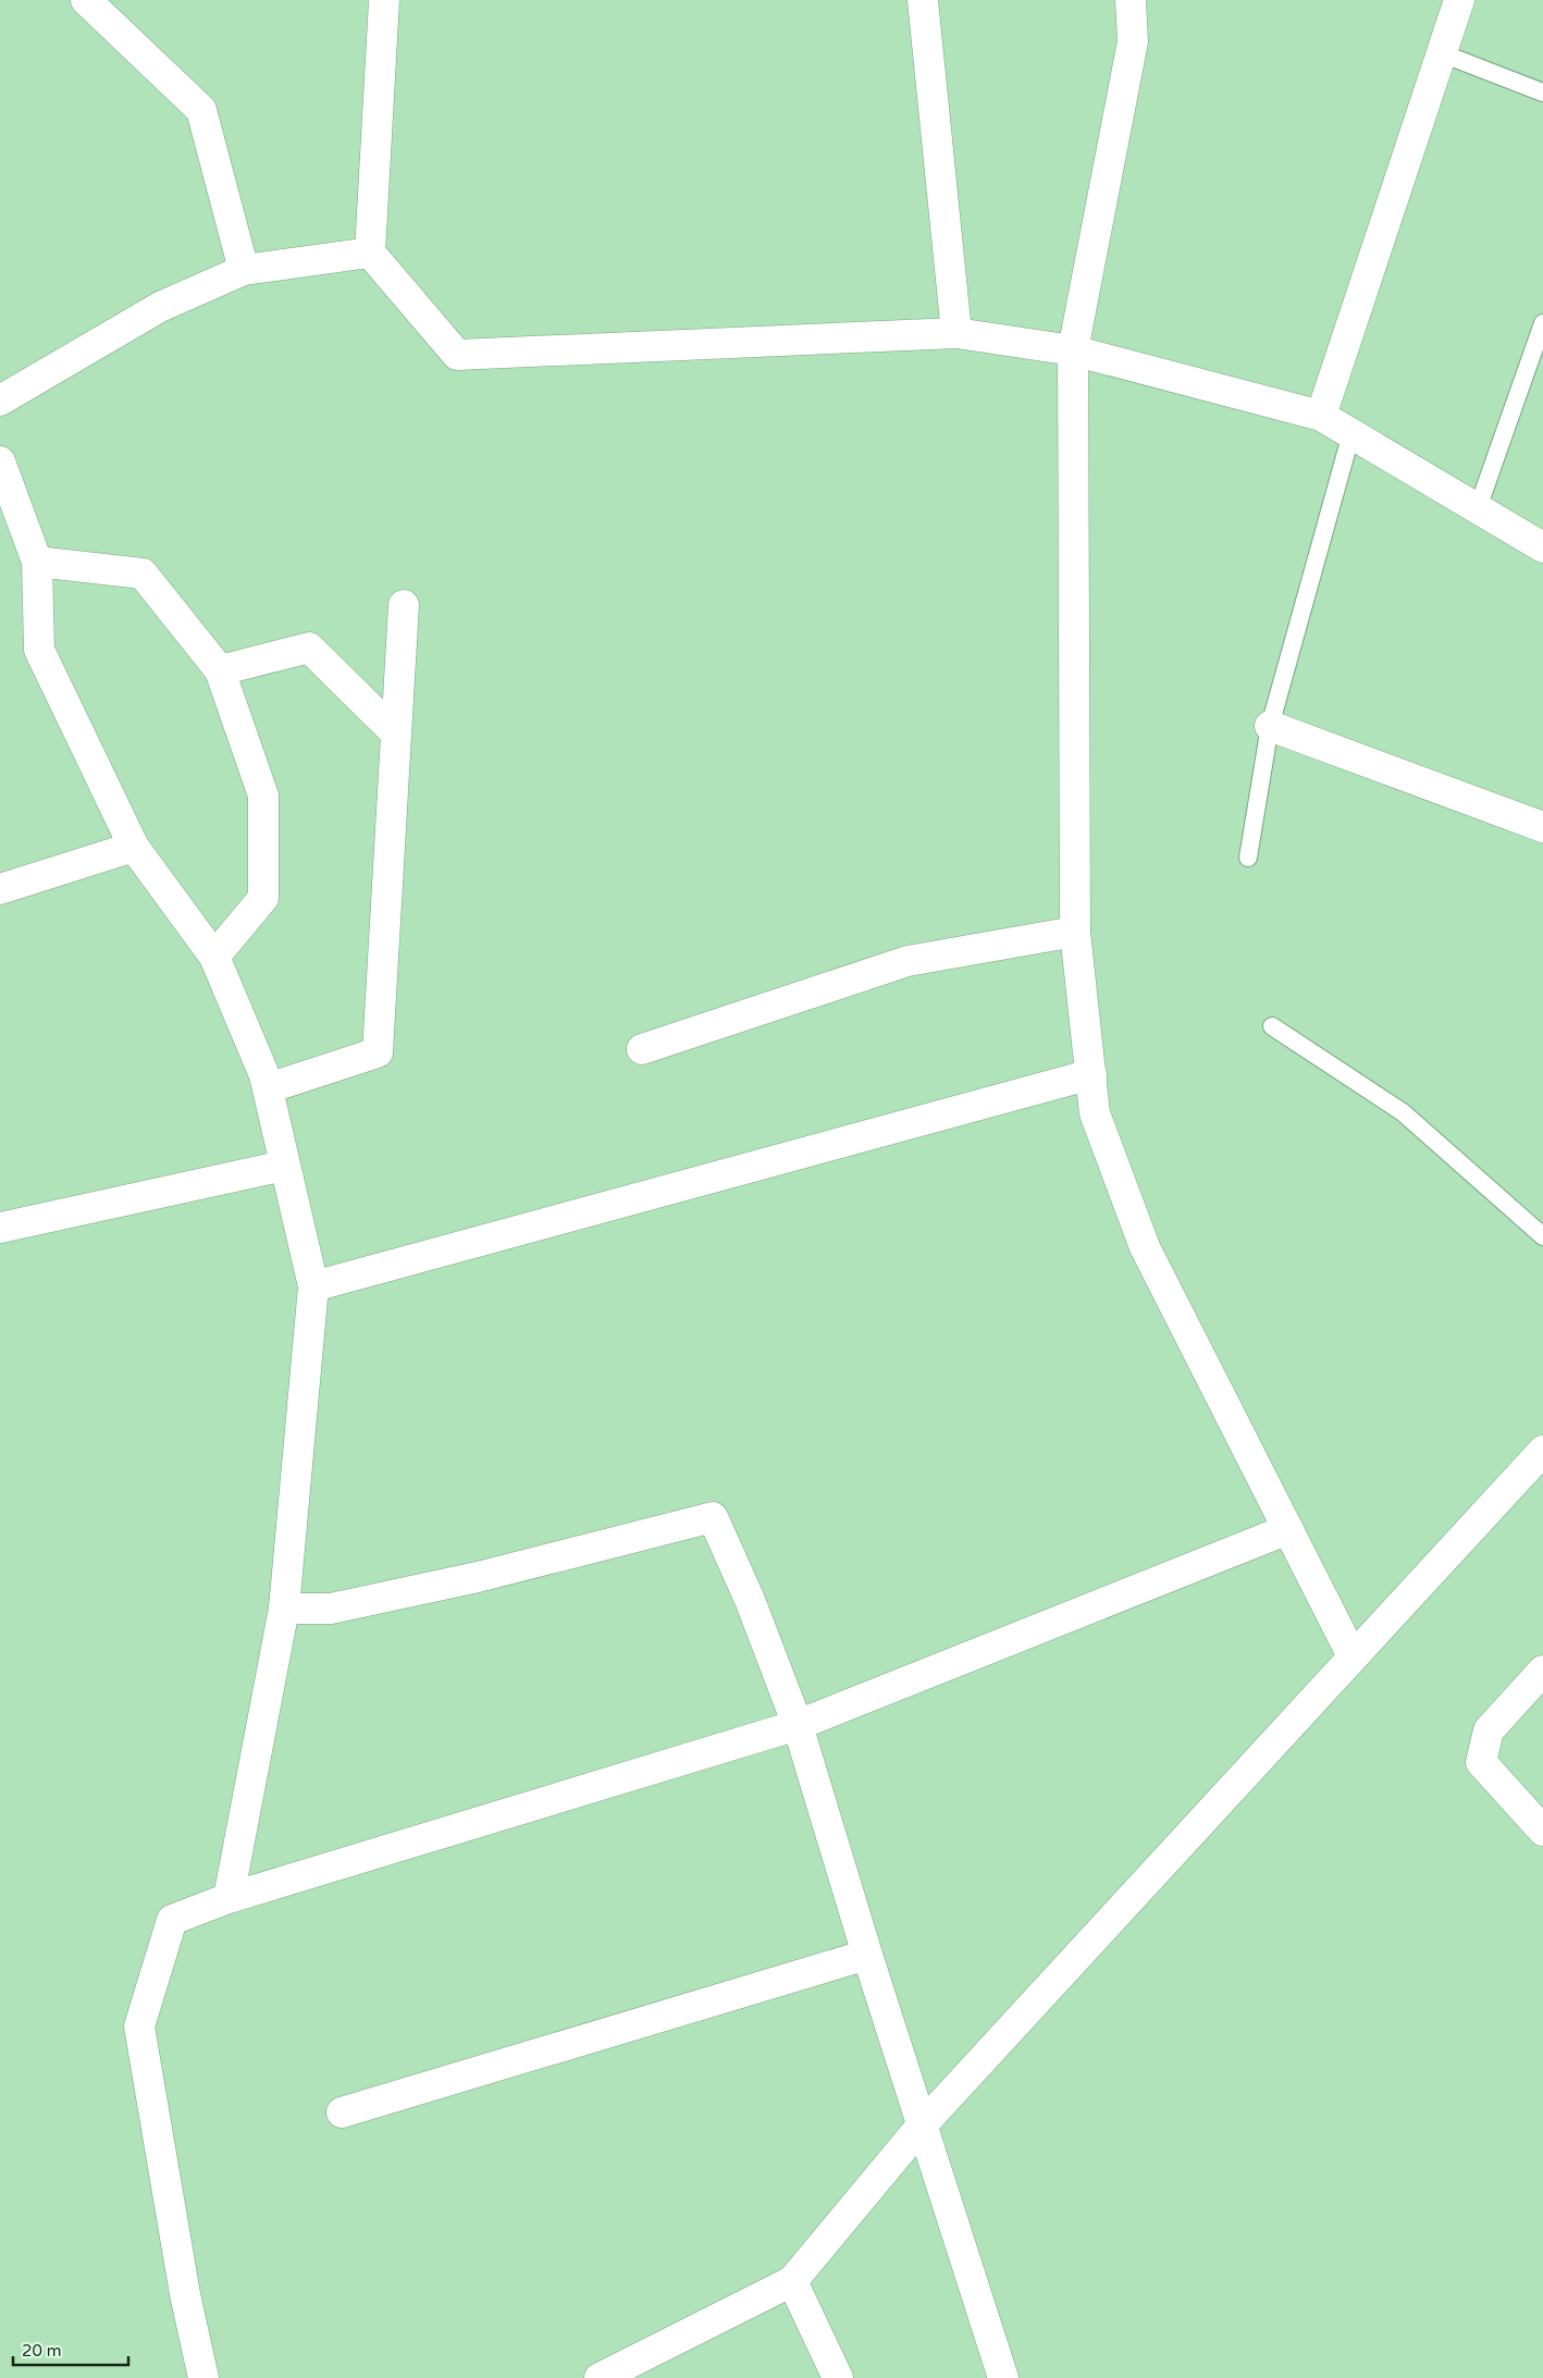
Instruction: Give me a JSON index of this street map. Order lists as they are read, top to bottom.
{
  "scale_bar": "20 m"
}
